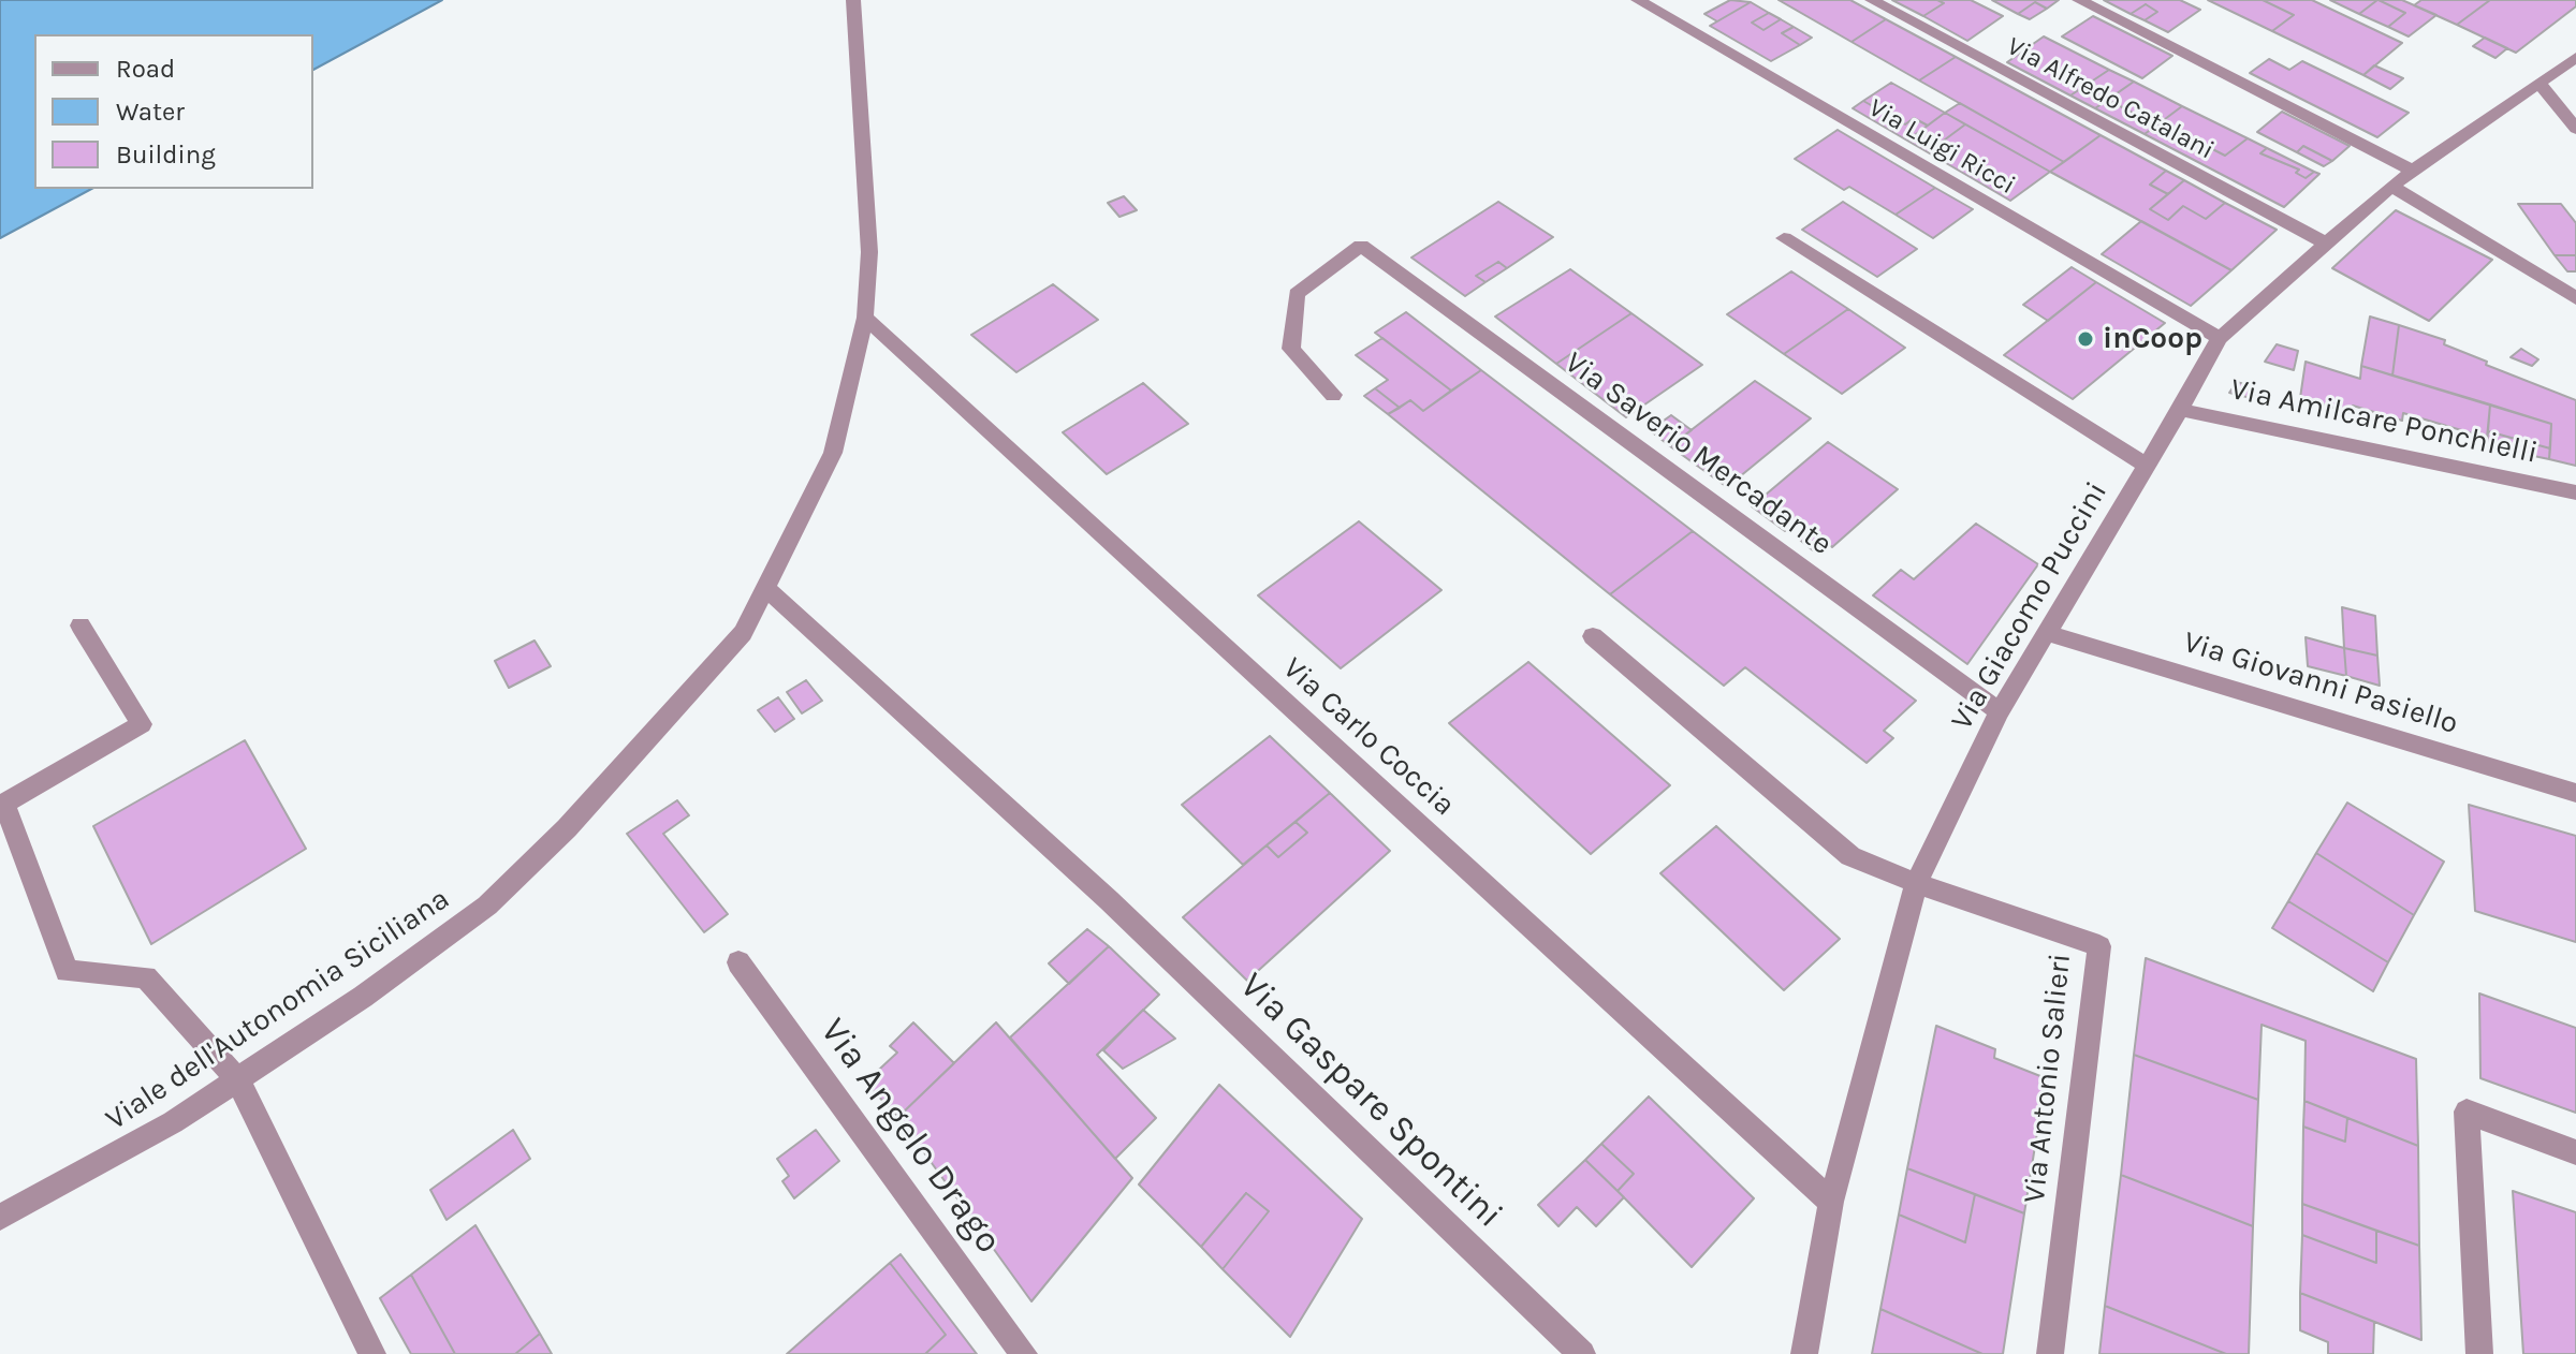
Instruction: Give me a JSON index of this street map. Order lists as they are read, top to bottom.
{
  "streets": {
    "street": [
      "Via Alfredo Catalani",
      "Via Luigi Ricci",
      "Via Amilcare Ponchielli",
      "Via Saverio Mercadante",
      "Via Giacomo Puccini",
      "Via Giovanni Pasiello",
      "Via Carlo Coccia",
      "Viale dell'Autonomia Siciliana",
      "Via Antonio Salieri",
      "Via Gaspare Spontini",
      "Via Angelo Drago"
    ]
  },
  "crossings": [
    ["Via Alfredo Catalani", "Via Giacomo Puccini"],
    ["Via Luigi Ricci", "Via Giacomo Puccini"],
    ["Via Amilcare Ponchielli", "Via Giacomo Puccini"],
    ["Via Saverio Mercadante", "Via Giacomo Puccini"],
    ["Via Giacomo Puccini", "Via Giovanni Pasiello"],
    ["Via Giacomo Puccini", "Via Carlo Coccia"],
    ["Via Giacomo Puccini", "Via Antonio Salieri"],
    ["Via Carlo Coccia", "Viale dell'Autonomia Siciliana"],
    ["Viale dell'Autonomia Siciliana", "Via Gaspare Spontini"]
  ],
  "places": ["inCoop"],
  "legend": ["Road", "Water", "Building"]
}
